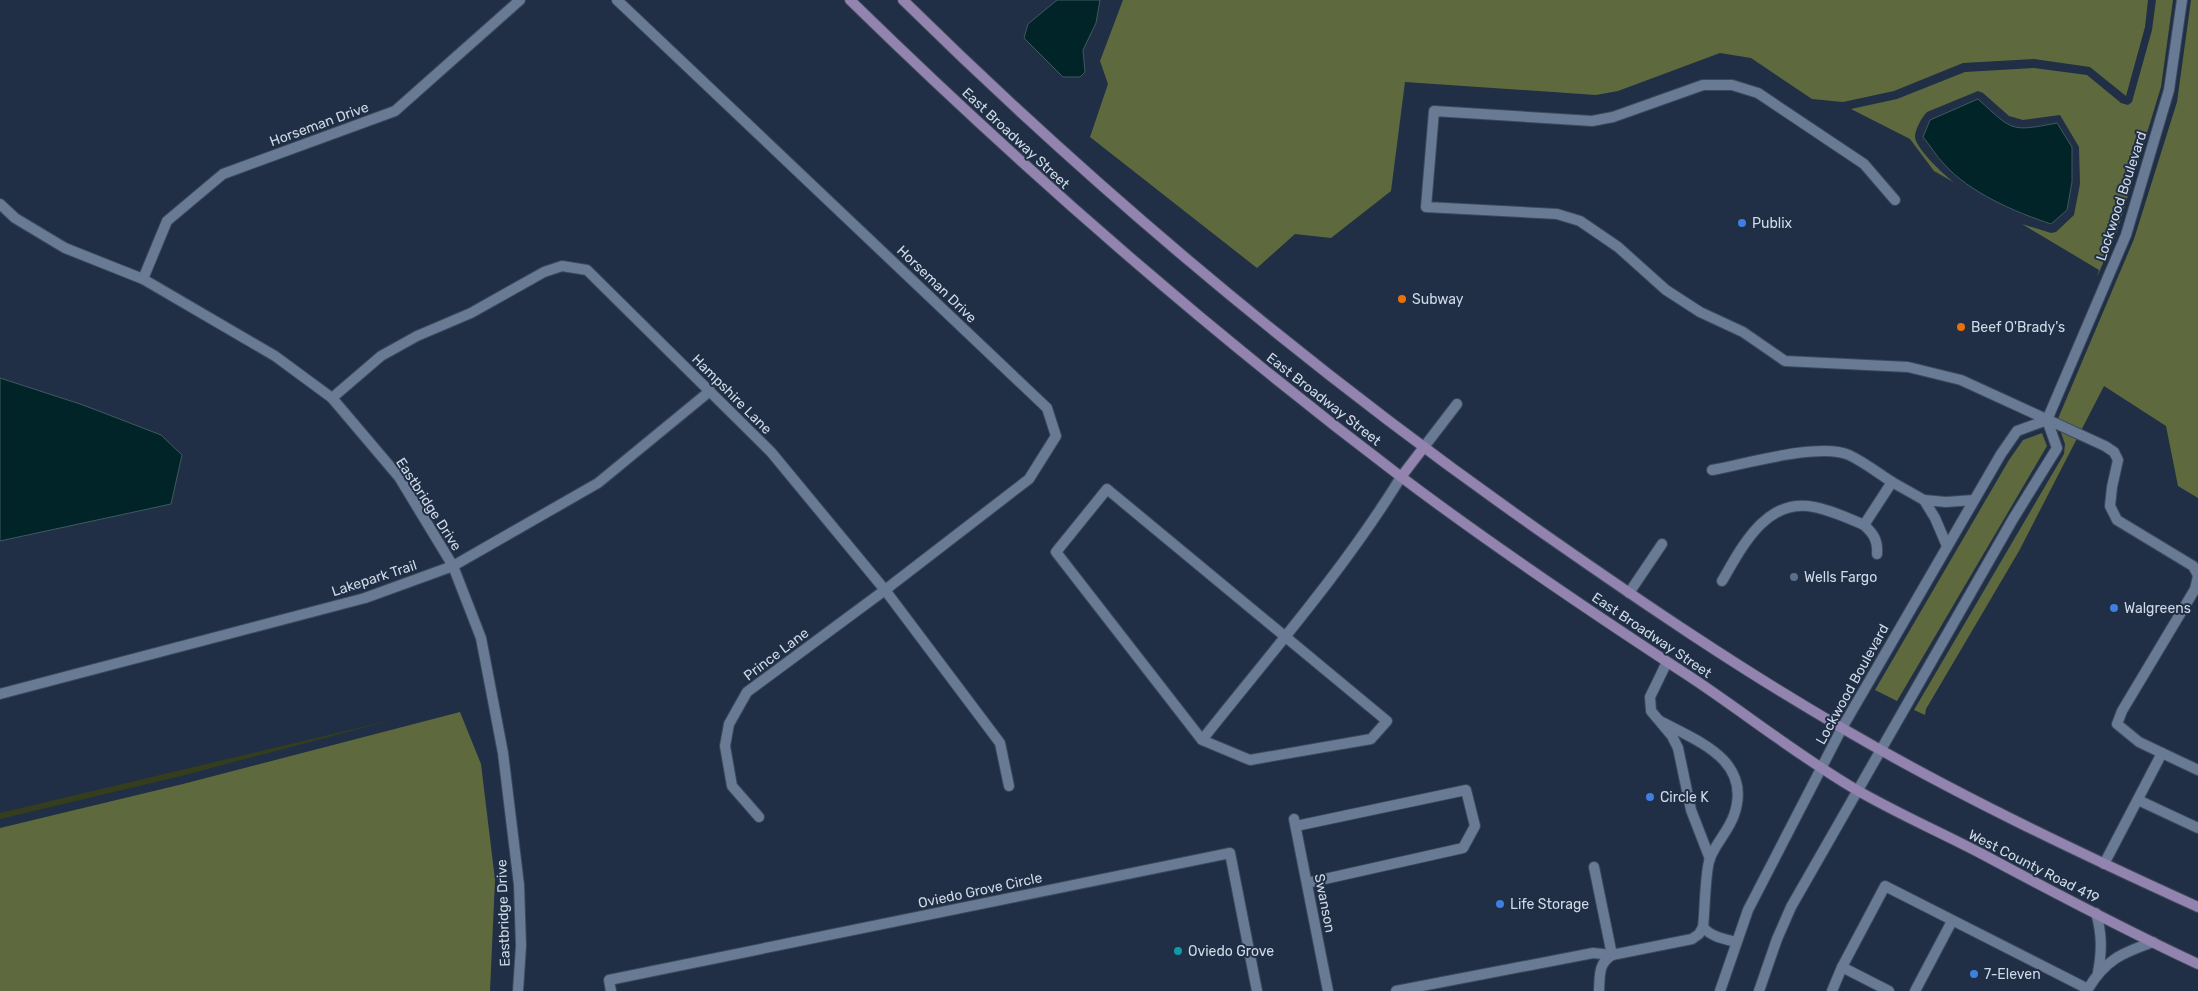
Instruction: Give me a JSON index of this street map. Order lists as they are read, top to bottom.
{
  "streets": {
    "main road": ["East Broadway Street", "West County Road 419"],
    "street": [
      "Horseman Drive",
      "Lockwood Boulevard",
      "Hampshire Lane",
      "Eastbridge Drive",
      "Lakepark Trail",
      "Prince Lane",
      "Oviedo Grove Circle",
      "Swanson"
    ]
  },
  "crossings": [
    ["Horseman Drive", "Hampshire Lane"],
    ["Horseman Drive", "Eastbridge Drive"],
    ["Horseman Drive", "Prince Lane"],
    ["East Broadway Street", "Lockwood Boulevard"],
    ["East Broadway Street", "West County Road 419"],
    ["Hampshire Lane", "Eastbridge Drive"],
    ["Hampshire Lane", "Lakepark Trail"],
    ["Hampshire Lane", "Prince Lane"],
    ["Eastbridge Drive", "Lakepark Trail"]
  ],
  "places": [
    "Publix",
    "Subway",
    "Beef O'Brady's",
    "Wells Fargo",
    "Walgreens",
    "Circle K",
    "Life Storage",
    "Oviedo Grove",
    "7-Eleven"
  ]
}
